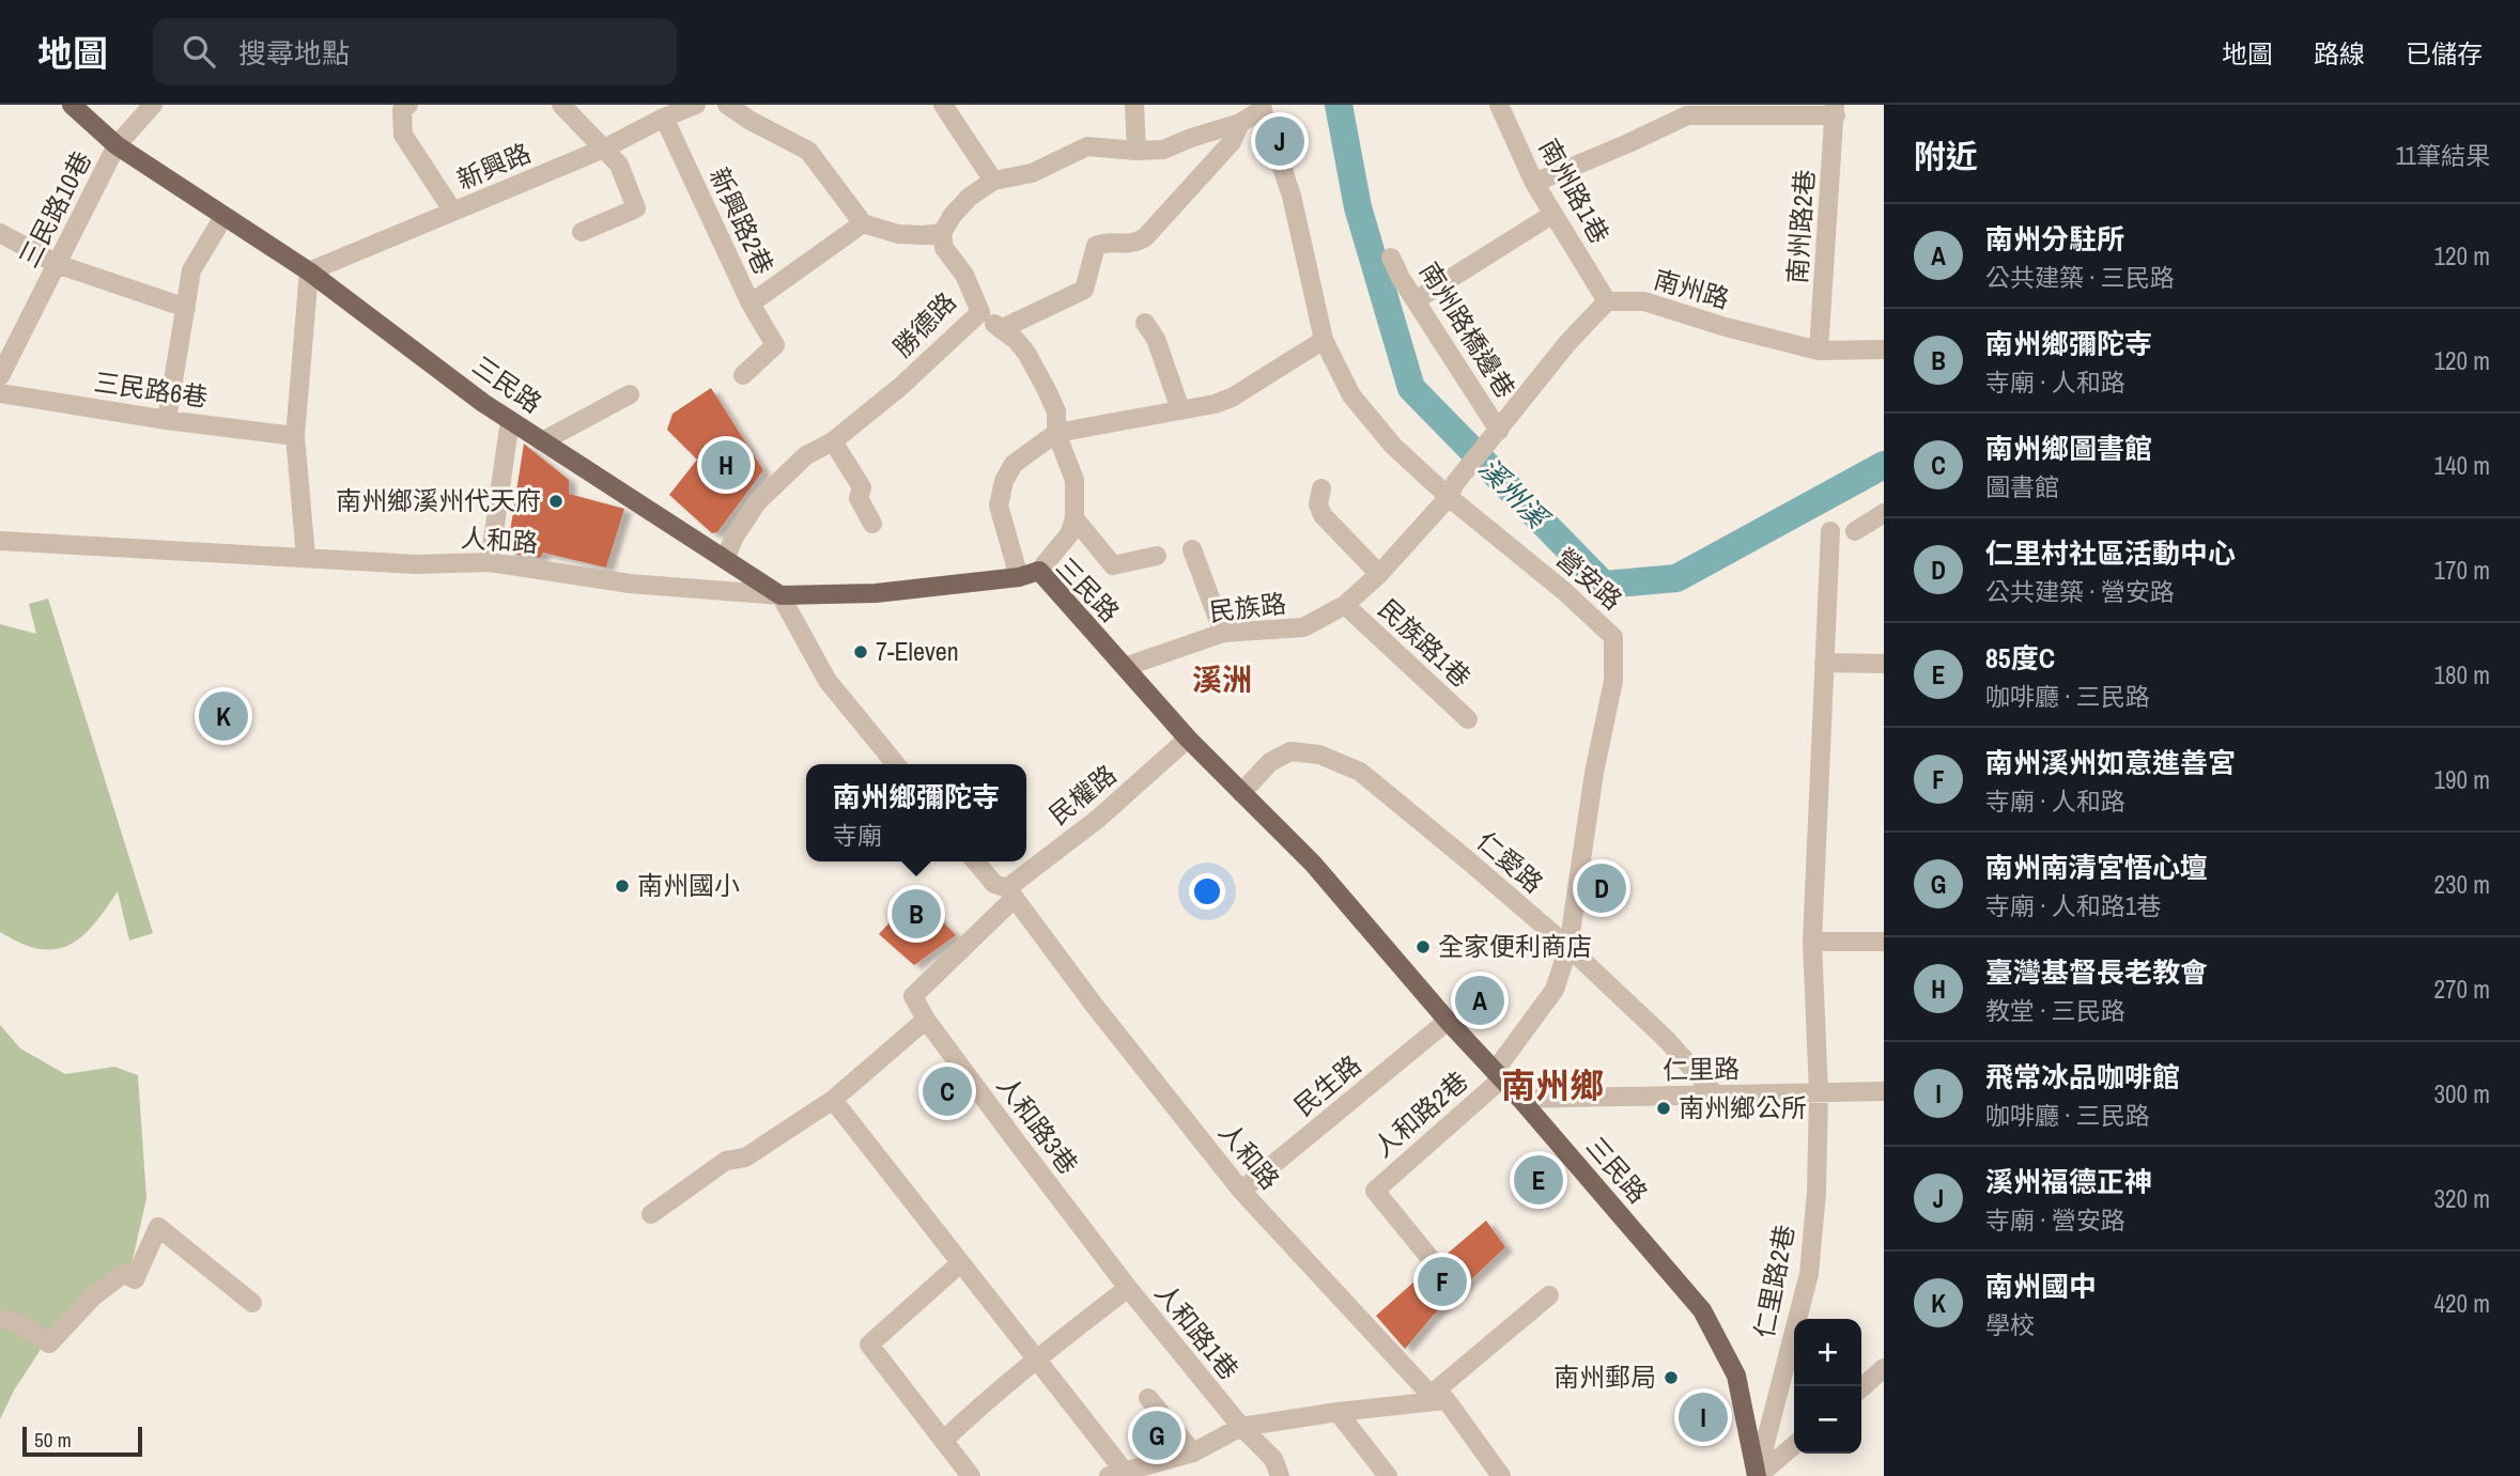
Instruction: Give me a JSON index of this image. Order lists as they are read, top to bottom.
{
  "streets": {
    "main road": ["三民路"],
    "street": [
      "新興路",
      "南州路1巷",
      "三民路10巷",
      "新興路2巷",
      "南州路2巷",
      "南州路",
      "勝德路",
      "南州路橋邊巷",
      "三民路6巷",
      "人和路",
      "營安路",
      "民族路",
      "民族路1巷",
      "民權路",
      "仁愛路",
      "仁里路",
      "民生路",
      "人和路2巷",
      "人和路3巷",
      "仁里路2巷",
      "人和路1巷"
    ]
  },
  "crossings": [
    ["新興路", "新興路2巷"],
    ["新興路", "三民路"],
    ["南州路1巷", "南州路"],
    ["三民路10巷", "三民路"],
    ["南州路2巷", "南州路"],
    ["勝德路", "三民路"],
    ["南州路橋邊巷", "民族路"],
    ["三民路", "人和路"],
    ["三民路", "營安路"],
    ["三民路", "民族路"],
    ["三民路", "民權路"],
    ["三民路", "仁愛路"],
    ["三民路", "仁里路"],
    ["三民路", "民生路"],
    ["三民路", "人和路2巷"],
    ["三民路", "仁里路2巷"],
    ["人和路", "民權路"],
    ["人和路", "民生路"],
    ["人和路", "人和路3巷"],
    ["營安路", "民族路"],
    ["營安路", "仁愛路"],
    ["營安路", "人和路2巷"],
    ["民族路", "民族路1巷"],
    ["民權路", "人和路3巷"],
    ["仁愛路", "仁里路"],
    ["仁里路", "仁里路2巷"],
    ["人和路3巷", "人和路1巷"]
  ],
  "districts": ["溪洲", "南州鄉"],
  "water": ["溪州溪"],
  "places": [
    "南州鄉溪州代天府",
    "7-Eleven",
    "南州國小",
    "全家便利商店",
    "南州鄉公所",
    "南州郵局"
  ],
  "scale_bar": "50 m",
  "page": {
    "header": "地圖",
    "search": "搜尋地點",
    "nav": ["地圖", "路線", "已儲存"],
    "heading": ["附近", "11筆結果"],
    "pins": [
      "J",
      "H",
      "K",
      "D",
      "B",
      "A",
      "C",
      "E",
      "F",
      "I",
      "G"
    ],
    "list": [
      {
        "mark": "A",
        "name": "南州分駐所",
        "note": "公共建築 · 三民路",
        "value": "120 m"
      },
      {
        "mark": "B",
        "name": "南州鄉彌陀寺",
        "note": "寺廟 · 人和路",
        "value": "120 m"
      },
      {
        "mark": "C",
        "name": "南州鄉圖書館",
        "note": "圖書館",
        "value": "140 m"
      },
      {
        "mark": "D",
        "name": "仁里村社區活動中心",
        "note": "公共建築 · 營安路",
        "value": "170 m"
      },
      {
        "mark": "E",
        "name": "85度C",
        "note": "咖啡廳 · 三民路",
        "value": "180 m"
      },
      {
        "mark": "F",
        "name": "南州溪州如意進善宮",
        "note": "寺廟 · 人和路",
        "value": "190 m"
      },
      {
        "mark": "G",
        "name": "南州南清宮悟心壇",
        "note": "寺廟 · 人和路1巷",
        "value": "230 m"
      },
      {
        "mark": "H",
        "name": "臺灣基督長老教會",
        "note": "教堂 · 三民路",
        "value": "270 m"
      },
      {
        "mark": "I",
        "name": "飛常冰品咖啡館",
        "note": "咖啡廳 · 三民路",
        "value": "300 m"
      },
      {
        "mark": "J",
        "name": "溪州福德正神",
        "note": "寺廟 · 營安路",
        "value": "320 m"
      },
      {
        "mark": "K",
        "name": "南州國中",
        "note": "學校",
        "value": "420 m"
      }
    ],
    "popup": ["南州鄉彌陀寺", "寺廟"],
    "map_buttons": ["+", "−"],
    "scale": "50 m"
  }
}
